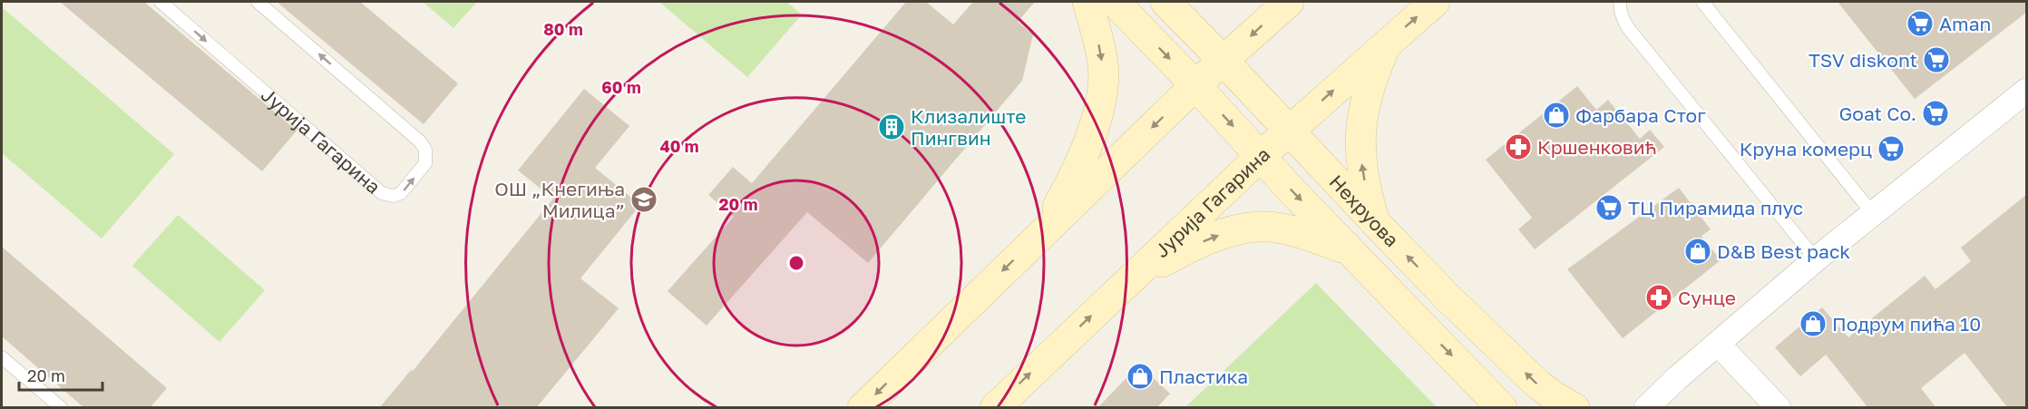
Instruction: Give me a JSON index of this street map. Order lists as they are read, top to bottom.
{
  "streets": {
    "main road": ["Јурија Гагарина", "Нехруова"]
  },
  "crossings": [
    ["Јурија Гагарина", "Нехруова"]
  ],
  "places": {
    "supermarket": [
      "Aman",
      "TSV diskont",
      "Goat Co.",
      "Круна комерц",
      "ТЦ Пирамида плус"
    ],
    "shop": [
      "Фарбара Стог",
      "D&B Best pack",
      "Подрум пића 10",
      "Пластика"
    ],
    "building": ["Клизалиште Пингвин"],
    "pharmacy": ["Кршенковић", "Сунце"],
    "school or university": ["ОШ „Кнегиња Милица”"]
  },
  "scale_bar": "20 m",
  "rings": [
    "80 m",
    "60 m",
    "40 m",
    "20 m"
  ]
}
